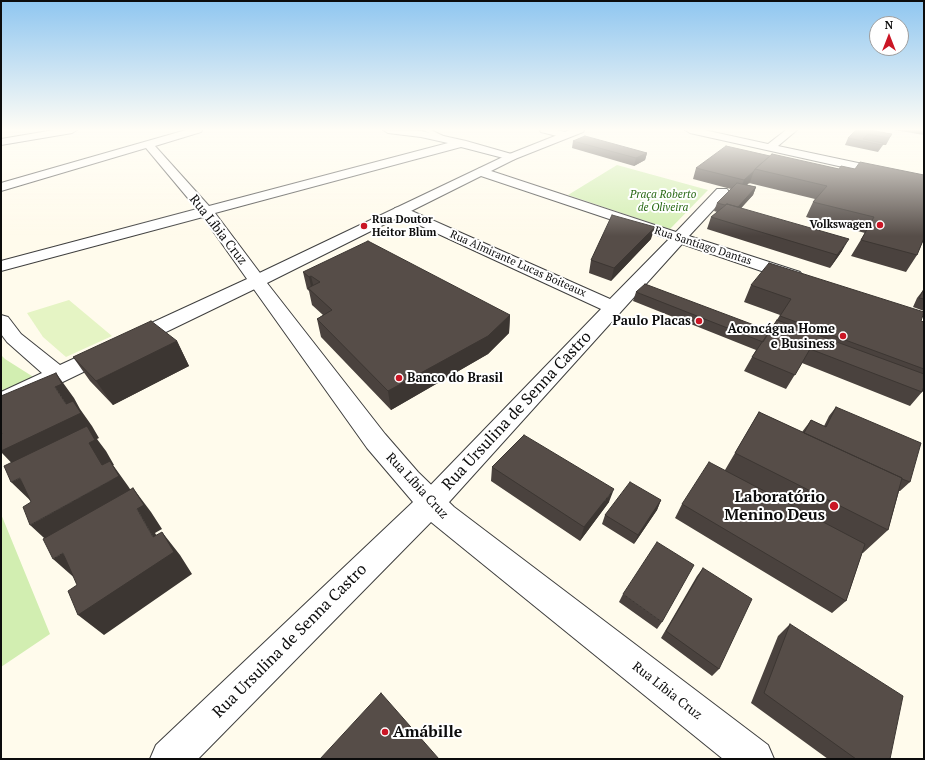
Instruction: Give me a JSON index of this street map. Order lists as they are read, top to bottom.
{
  "streets": {
    "street": [
      "Rua Líbia Cruz",
      "Rua Santiago Dantas",
      "Rua Almirante Lucas Boiteaux",
      "Rua Ursulina de Senna Castro"
    ]
  },
  "crossings": [
    ["Rua Líbia Cruz", "Rua Ursulina de Senna Castro"],
    ["Rua Santiago Dantas", "Rua Ursulina de Senna Castro"],
    ["Rua Almirante Lucas Boiteaux", "Rua Ursulina de Senna Castro"]
  ],
  "parks": ["Praça Roberto de Oliveira"],
  "places": [
    "Volkswagen",
    "Rua Doutor Heitor Blum",
    "Paulo Placas",
    "Aconcágua Home e Business",
    "Banco do Brasil",
    "Laboratório Menino Deus",
    "Amábille"
  ],
  "north": "top"
}
